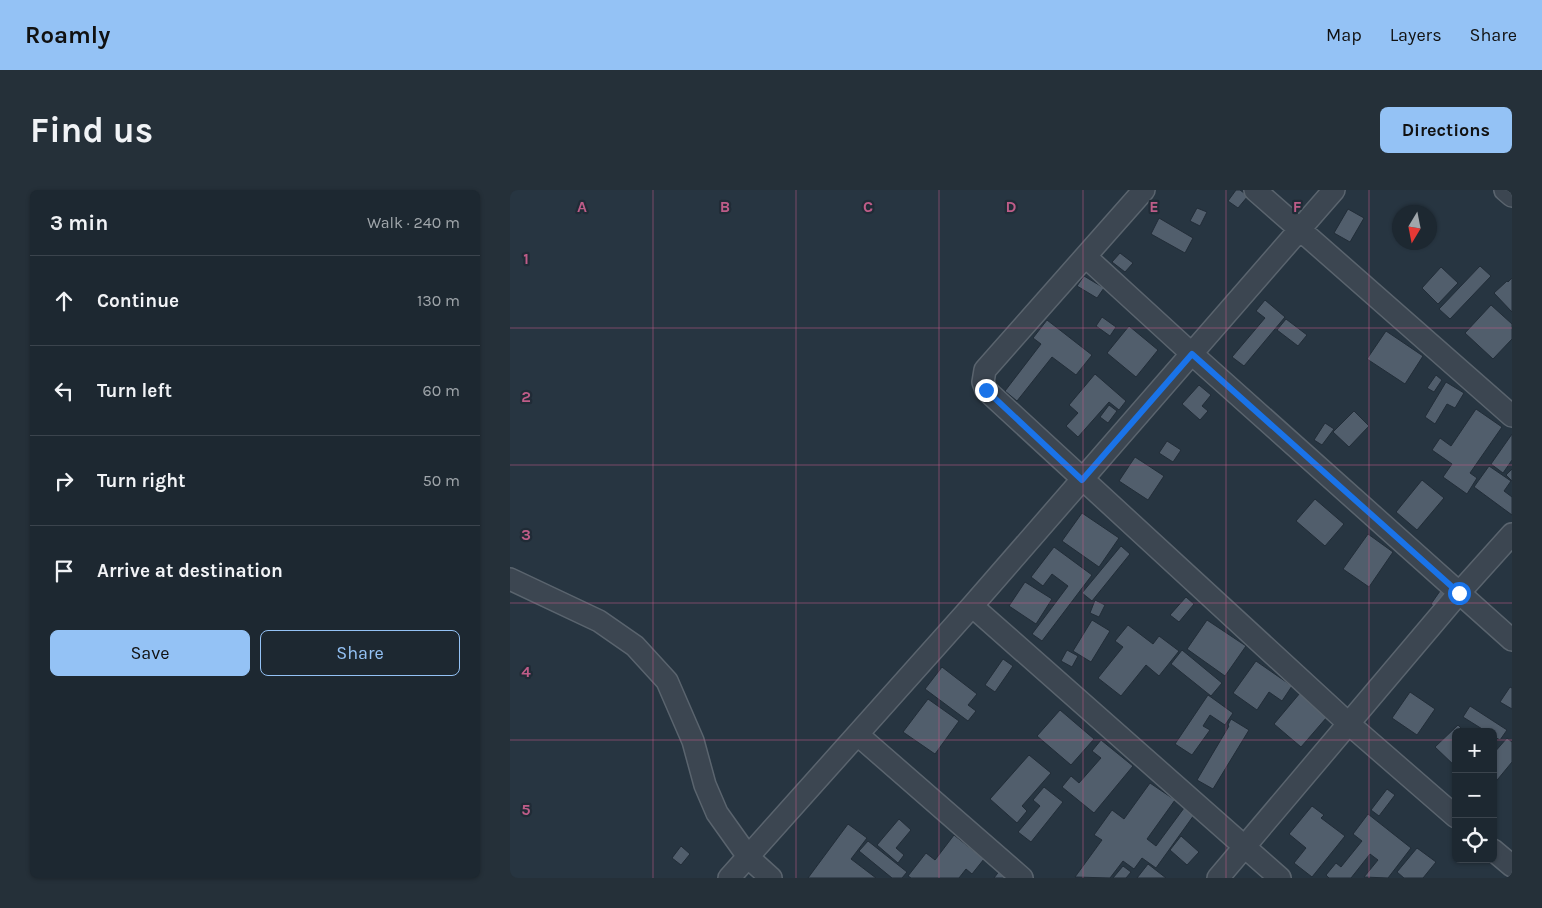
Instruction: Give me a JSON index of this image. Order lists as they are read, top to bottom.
{
  "north": "bottom",
  "page": {
    "header": "Roamly",
    "nav": ["Map", "Layers", "Share"],
    "buttons": [
      "Directions",
      ["Save", "Share"]
    ],
    "title": "Find us",
    "heading": ["3 min", "Walk · 240 m"],
    "list": [
      ["Continue", "130 m"],
      ["Turn left", "60 m"],
      ["Turn right", "50 m"],
      "Arrive at destination"
    ],
    "map_buttons": ["+", "−"]
  },
  "grid": {
    "columns": [
      "A",
      "B",
      "C",
      "D",
      "E",
      "F"
    ],
    "rows": [
      "1",
      "2",
      "3",
      "4",
      "5"
    ]
  }
}
